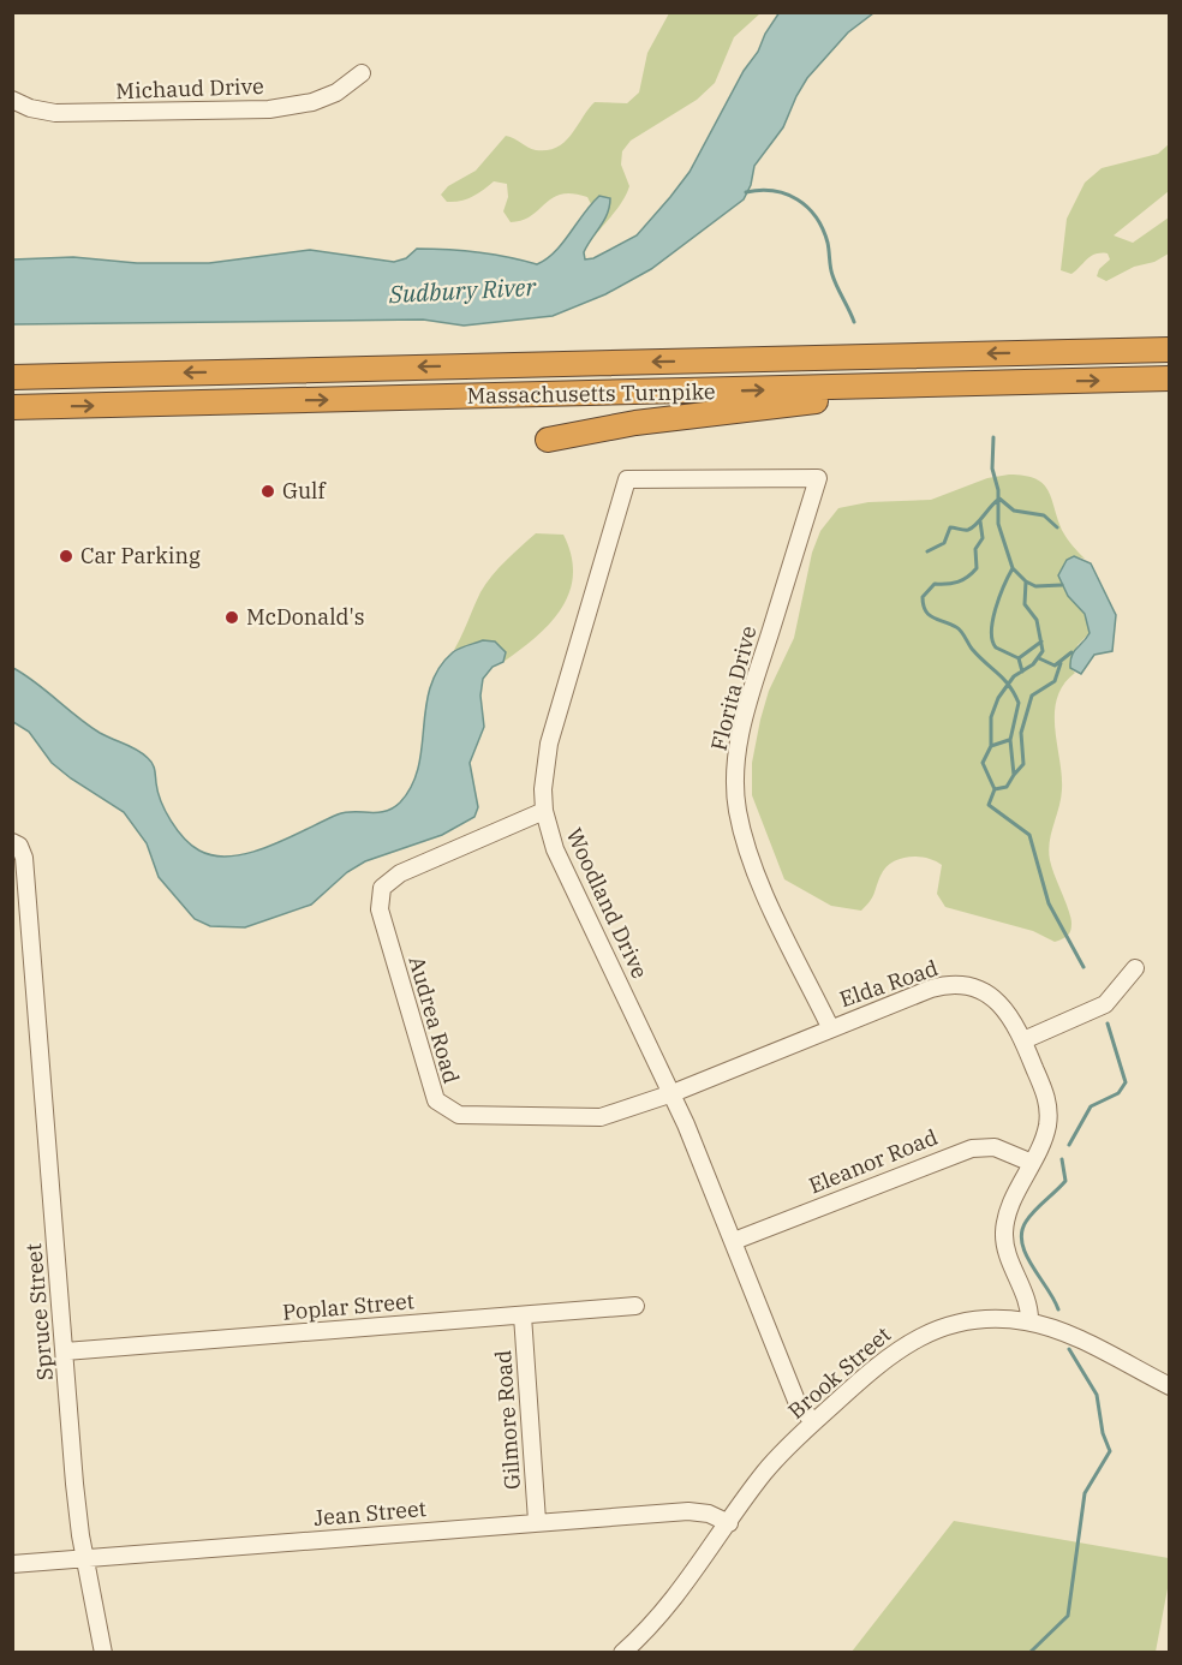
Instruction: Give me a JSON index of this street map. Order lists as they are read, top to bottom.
{
  "streets": {
    "highway": ["Massachusetts Turnpike"],
    "street": [
      "Michaud Drive",
      "Florita Drive",
      "Woodland Drive",
      "Elda Road",
      "Audrea Road",
      "Eleanor Road",
      "Poplar Street",
      "Spruce Street",
      "Brook Street",
      "Gilmore Road",
      "Jean Street"
    ]
  },
  "crossings": [
    ["Florita Drive", "Woodland Drive"],
    ["Florita Drive", "Elda Road"],
    ["Woodland Drive", "Elda Road"],
    ["Woodland Drive", "Audrea Road"],
    ["Woodland Drive", "Eleanor Road"],
    ["Woodland Drive", "Brook Street"],
    ["Elda Road", "Audrea Road"],
    ["Elda Road", "Eleanor Road"],
    ["Elda Road", "Brook Street"],
    ["Poplar Street", "Spruce Street"],
    ["Poplar Street", "Gilmore Road"],
    ["Spruce Street", "Jean Street"],
    ["Brook Street", "Jean Street"],
    ["Gilmore Road", "Jean Street"]
  ],
  "water": ["Sudbury River"],
  "places": ["Gulf", "Car Parking", "McDonald's"]
}
